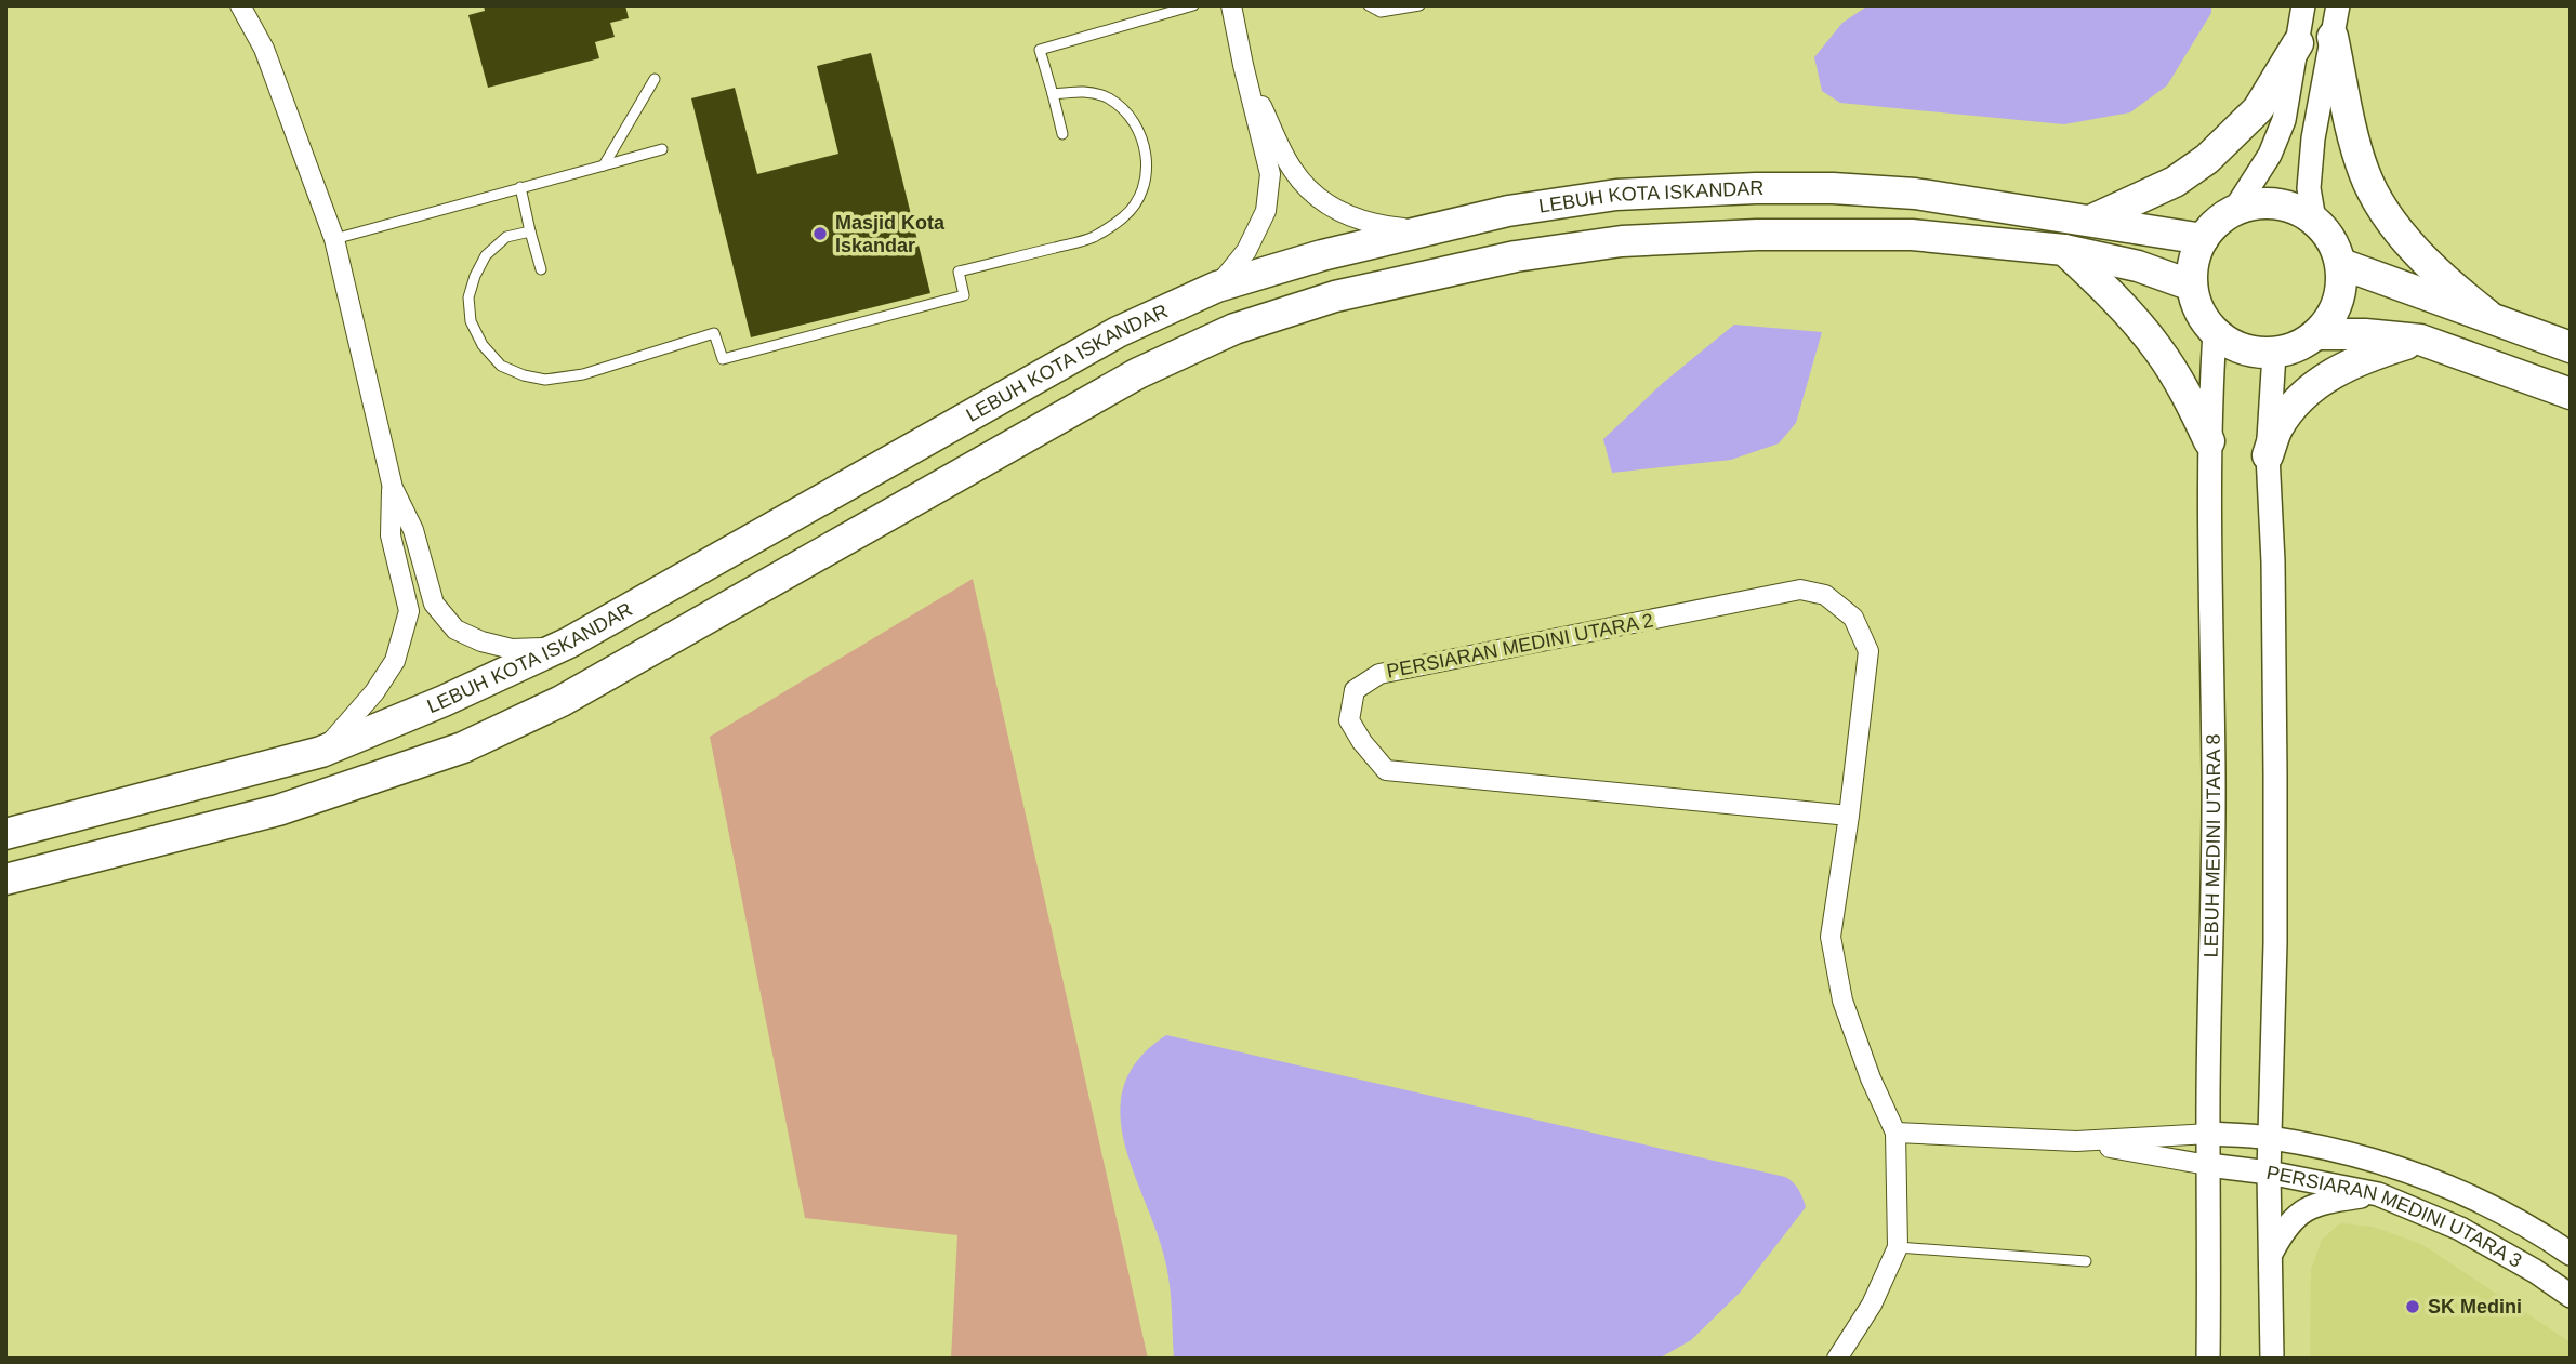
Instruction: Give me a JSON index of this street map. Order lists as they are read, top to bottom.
{
  "streets": {
    "highway": ["LEBUH KOTA ISKANDAR"],
    "street": ["PERSIARAN MEDINI UTARA 2", "LEBUH MEDINI UTARA 8", "PERSIARAN MEDINI UTARA 3"]
  },
  "crossings": [
    ["LEBUH KOTA ISKANDAR", "LEBUH MEDINI UTARA 8"],
    ["LEBUH MEDINI UTARA 8", "PERSIARAN MEDINI UTARA 3"]
  ],
  "places": ["Masjid Kota Iskandar", "SK Medini"]
}
